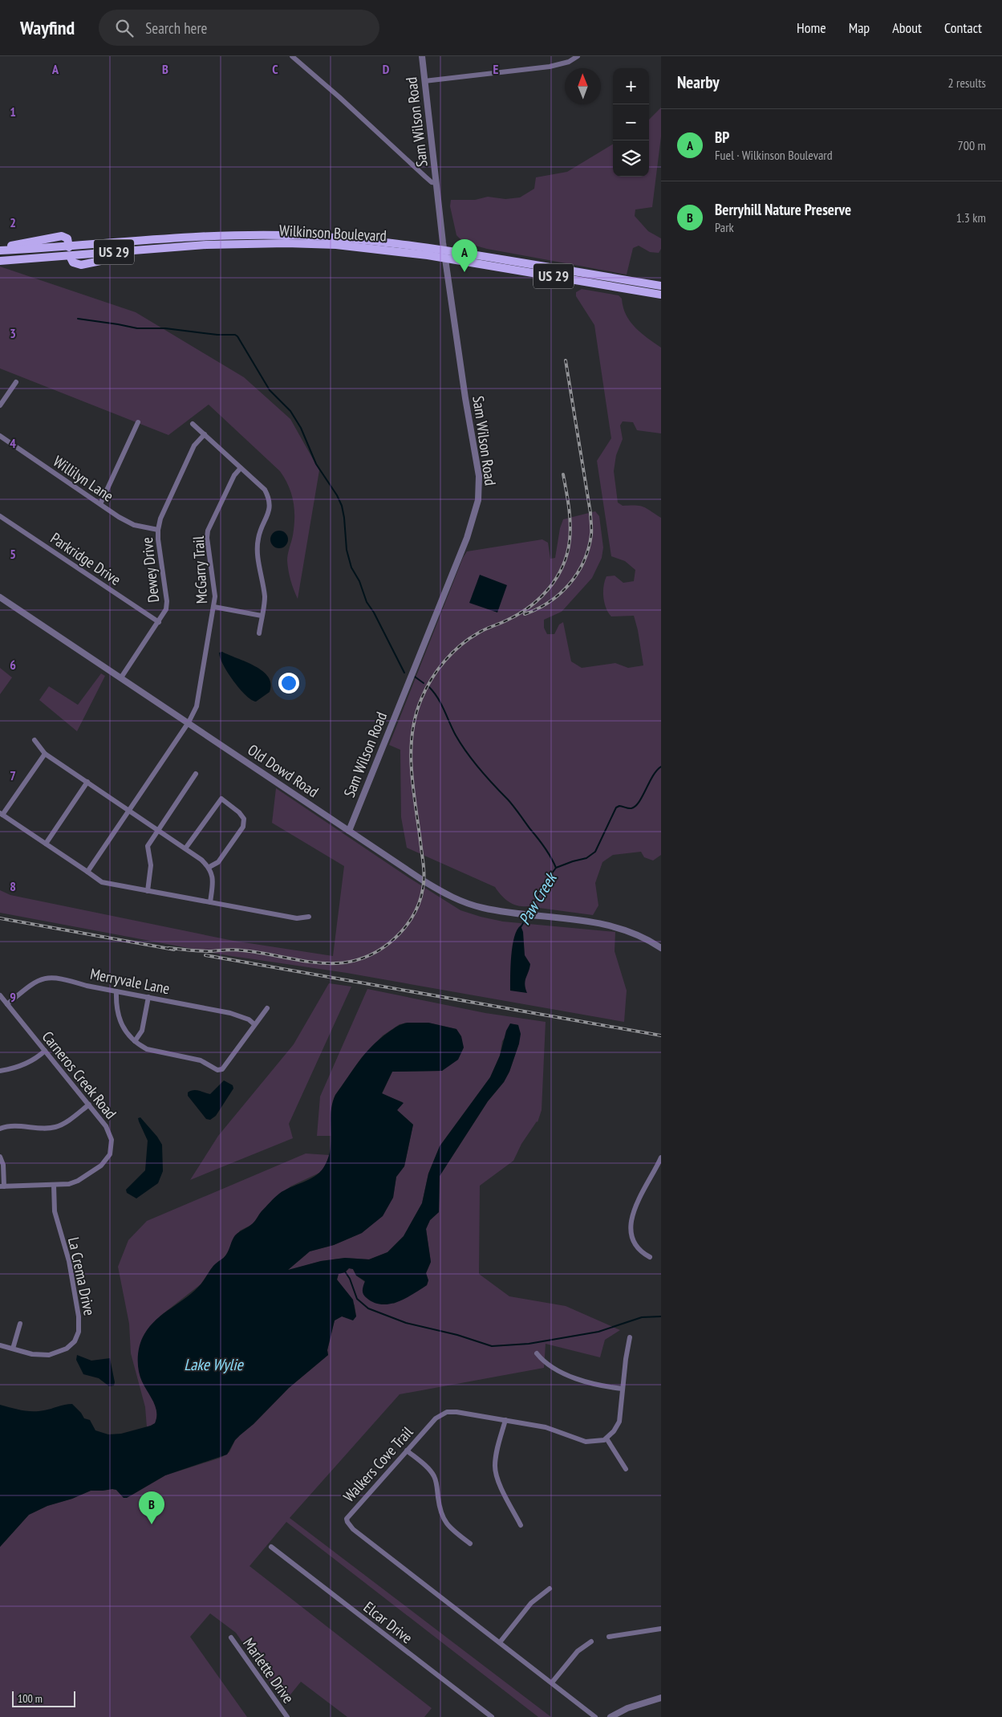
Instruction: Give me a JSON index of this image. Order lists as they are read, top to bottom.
{
  "streets": {
    "main road": ["Wilkinson Boulevard", "US 29"],
    "street": [
      "Sam Wilson Road",
      "Willilyn Lane",
      "Parkridge Drive",
      "Dewey Drive",
      "McGarry Trail",
      "Old Dowd Road",
      "Merryvale Lane",
      "Carneros Creek Road",
      "La Crema Drive",
      "Walkers Cove Trail",
      "Elcar Drive",
      "Marlette Drive"
    ]
  },
  "crossings": [
    ["Sam Wilson Road", "Wilkinson Boulevard"],
    ["Sam Wilson Road", "Old Dowd Road"],
    ["Willilyn Lane", "Dewey Drive"],
    ["Parkridge Drive", "Dewey Drive"],
    ["Dewey Drive", "Old Dowd Road"],
    ["McGarry Trail", "Old Dowd Road"],
    ["Merryvale Lane", "Carneros Creek Road"],
    ["Carneros Creek Road", "La Crema Drive"]
  ],
  "water": ["Paw Creek", "Lake Wylie"],
  "scale_bar": "100 m",
  "north": "top",
  "page": {
    "header": "Wayfind",
    "search": "Search here",
    "nav": [
      "Home",
      "Map",
      "About",
      "Contact"
    ],
    "heading": ["Nearby", "2 results"],
    "map_buttons": ["+", "−"],
    "list": [
      {
        "mark": "A",
        "name": "BP",
        "note": "Fuel · Wilkinson Boulevard",
        "value": "700 m"
      },
      {
        "mark": "B",
        "name": "Berryhill Nature Preserve",
        "note": "Park",
        "value": "1.3 km"
      }
    ],
    "pins": ["A", "B"],
    "scale": "100 m"
  },
  "grid": {
    "columns": [
      "A",
      "B",
      "C",
      "D",
      "E"
    ],
    "rows": [
      "1",
      "2",
      "3",
      "4",
      "5",
      "6",
      "7",
      "8",
      "9"
    ]
  }
}
